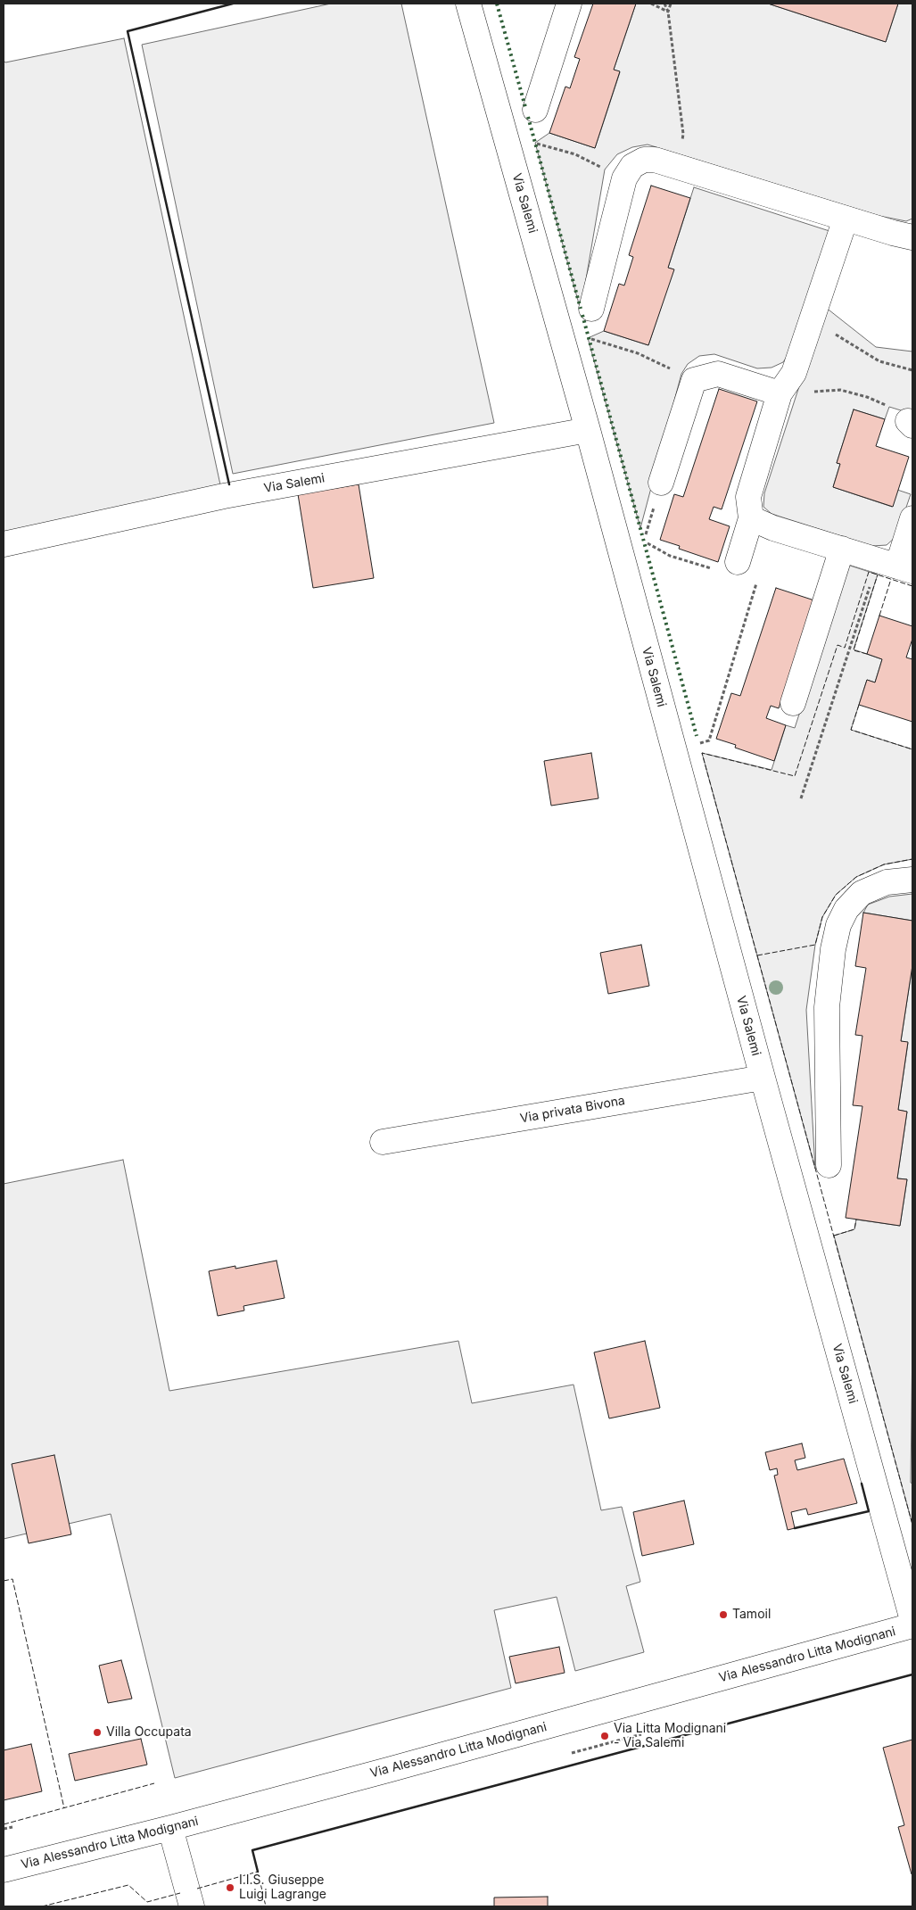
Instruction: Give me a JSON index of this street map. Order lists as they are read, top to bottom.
{
  "streets": {
    "street": ["Via Salemi", "Via privata Bivona", "Via Alessandro Litta Modignani"]
  },
  "crossings": [
    ["Via Salemi", "Via privata Bivona"]
  ],
  "places": [
    "Tamoil",
    "Villa Occupata",
    "Via Litta Modignani - Via Salemi",
    "I.I.S. Giuseppe Luigi Lagrange"
  ]
}
